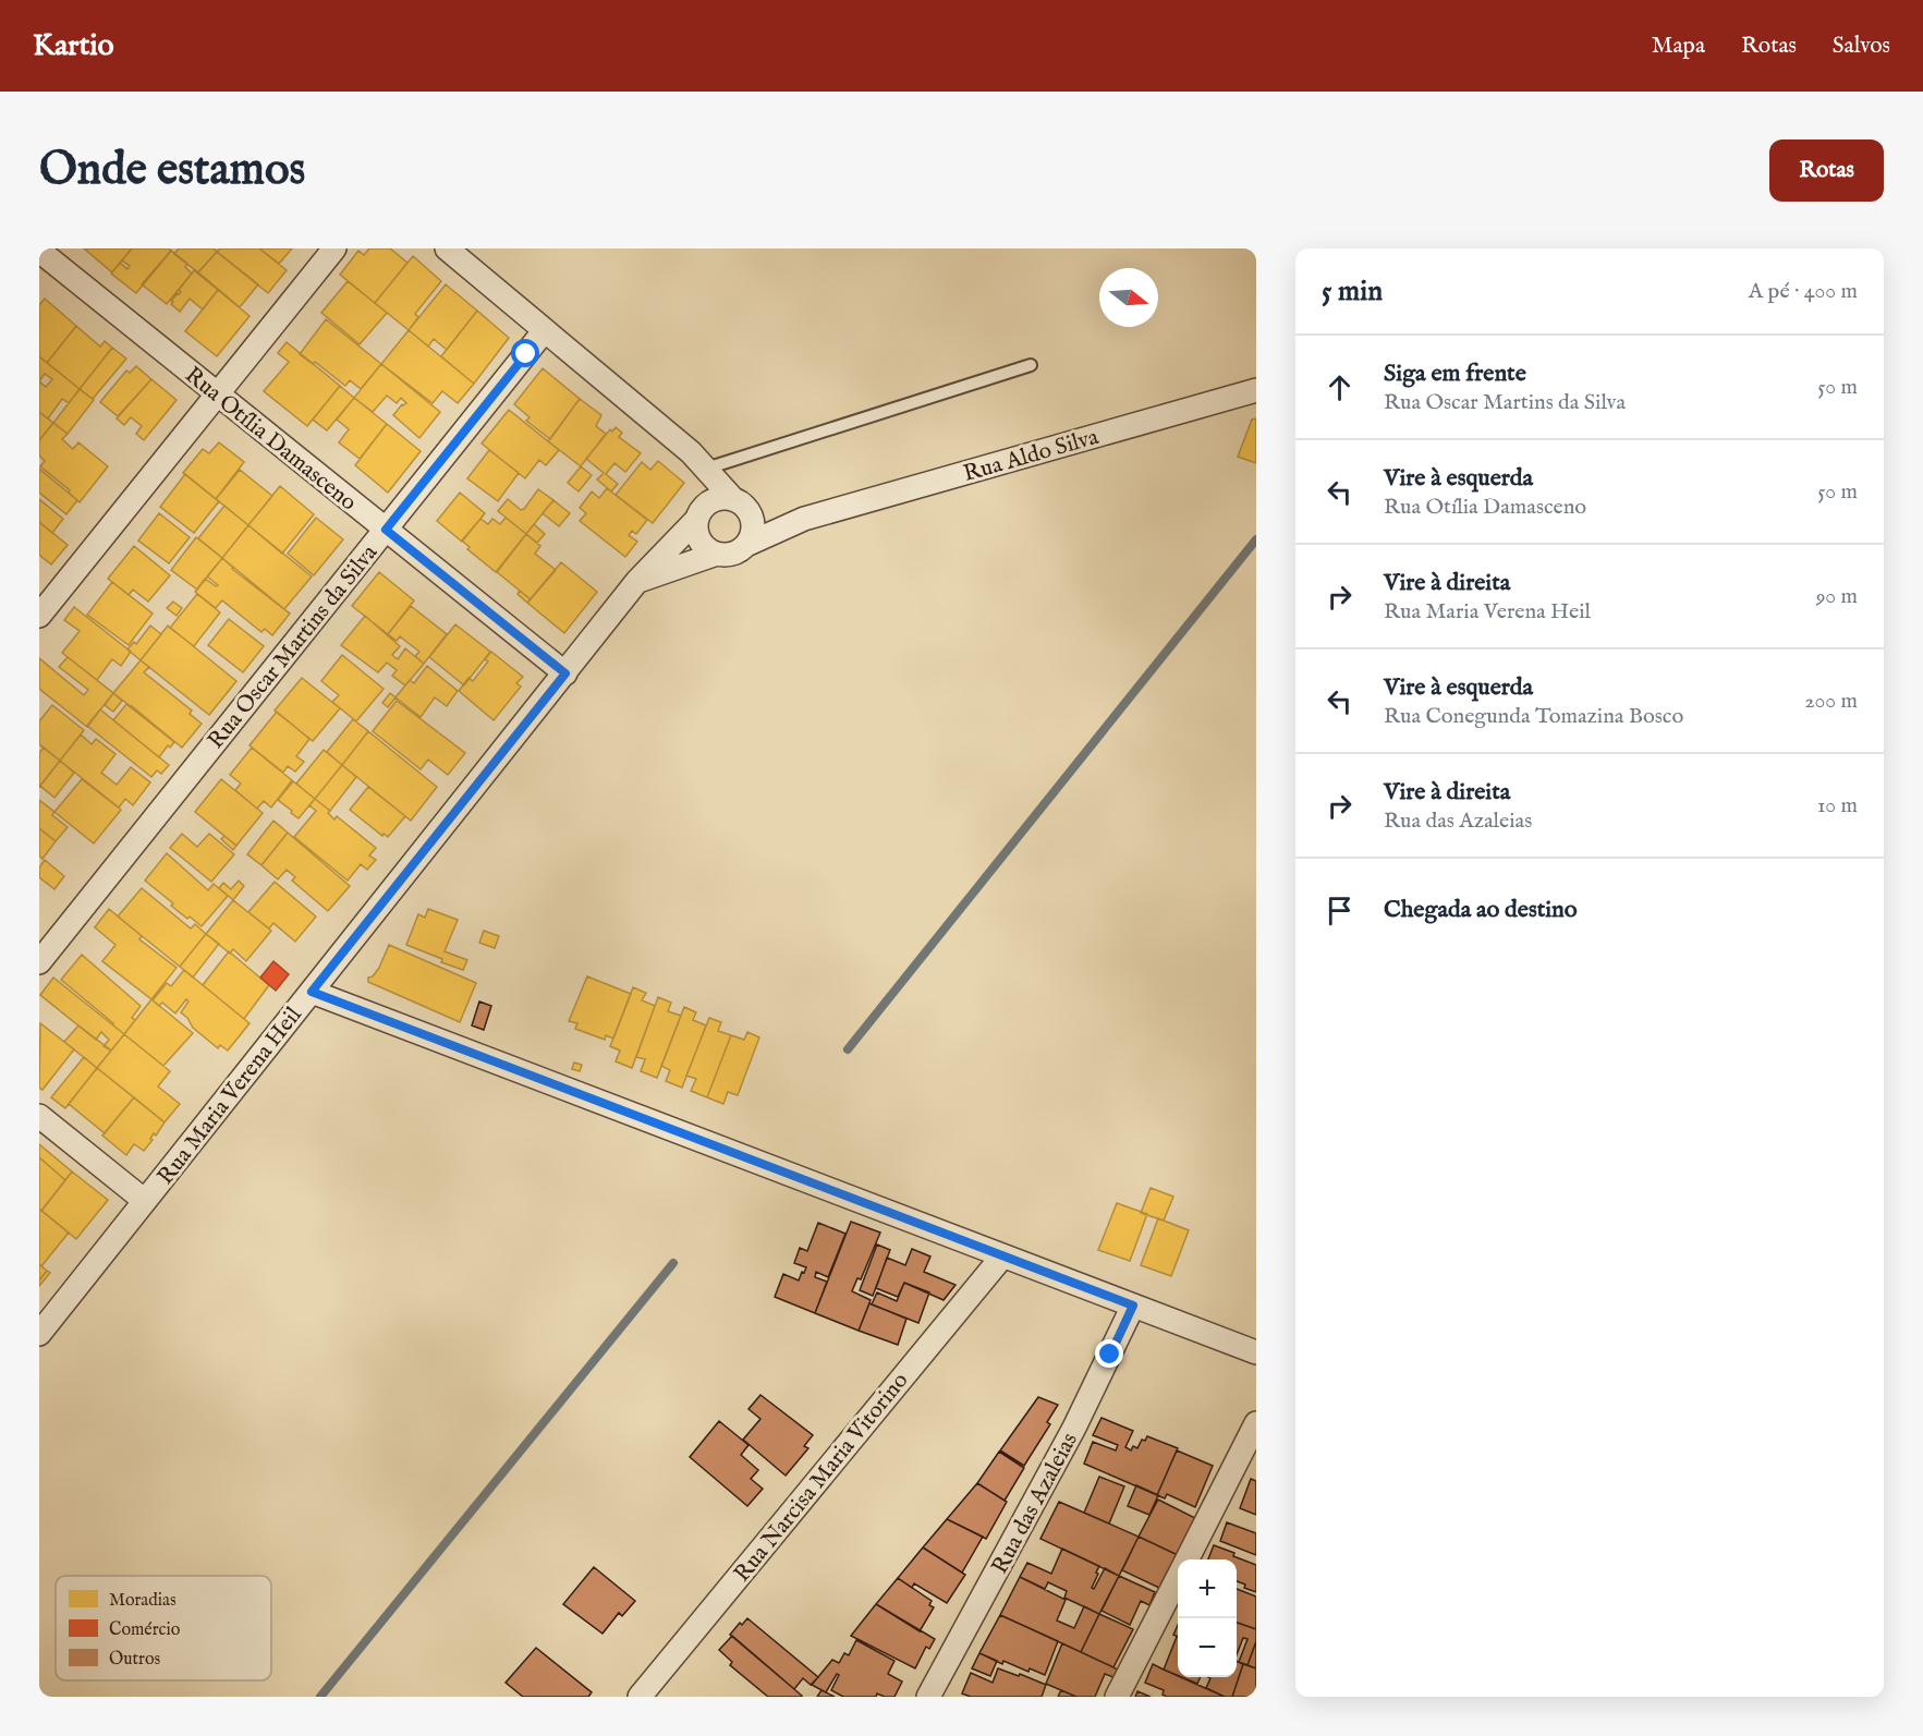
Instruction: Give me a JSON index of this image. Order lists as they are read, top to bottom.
{
  "streets": {
    "street": [
      "Rua Otília Damasceno",
      "Rua Aldo Silva",
      "Rua Oscar Martins da Silva",
      "Rua Maria Verena Heil",
      "Rua Narcisa Maria Vitorino",
      "Rua das Azaleias"
    ]
  },
  "crossings": [
    ["Rua Otília Damasceno", "Rua Oscar Martins da Silva"],
    ["Rua Otília Damasceno", "Rua Maria Verena Heil"],
    ["Rua Aldo Silva", "Rua Maria Verena Heil"]
  ],
  "legend": ["Moradias", "Comércio", "Outros"],
  "north": "right",
  "page": {
    "header": "Kartio",
    "nav": ["Mapa", "Rotas", "Salvos"],
    "buttons": "Rotas",
    "title": "Onde estamos",
    "heading": ["5 min", "A pé · 400 m"],
    "list": [
      ["Siga em frente", "Rua Oscar Martins da Silva", "50 m"],
      ["Vire à esquerda", "Rua Otília Damasceno", "50 m"],
      ["Vire à direita", "Rua Maria Verena Heil", "90 m"],
      ["Vire à esquerda", "Rua Conegunda Tomazina Bosco", "200 m"],
      ["Vire à direita", "Rua das Azaleias", "10 m"],
      "Chegada ao destino"
    ],
    "map_buttons": ["+", "−"]
  }
}
